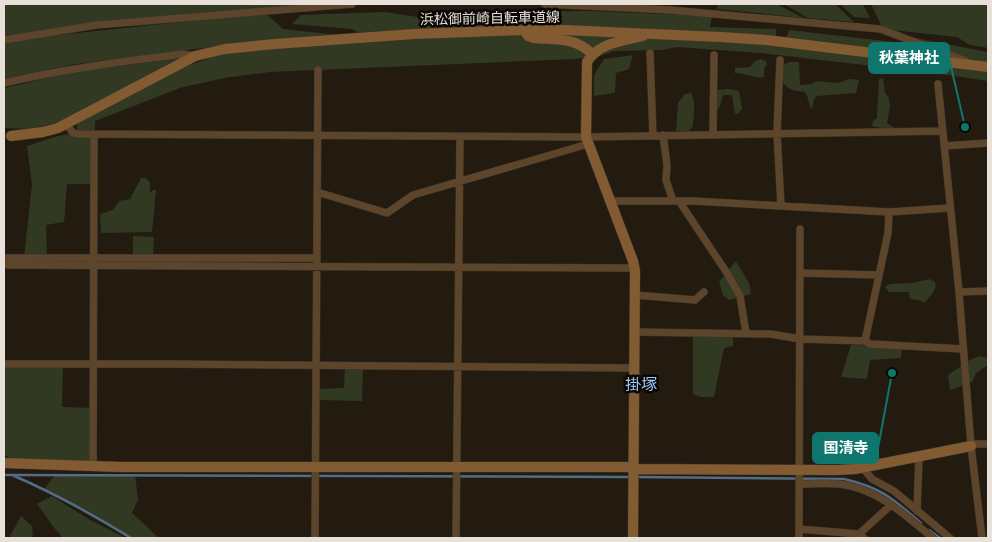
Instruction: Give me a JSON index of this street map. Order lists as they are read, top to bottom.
{
  "streets": {
    "street": ["浜松御前崎自転車道線"]
  },
  "districts": ["掛塚"],
  "places": ["秋葉神社", "国清寺"]
}
